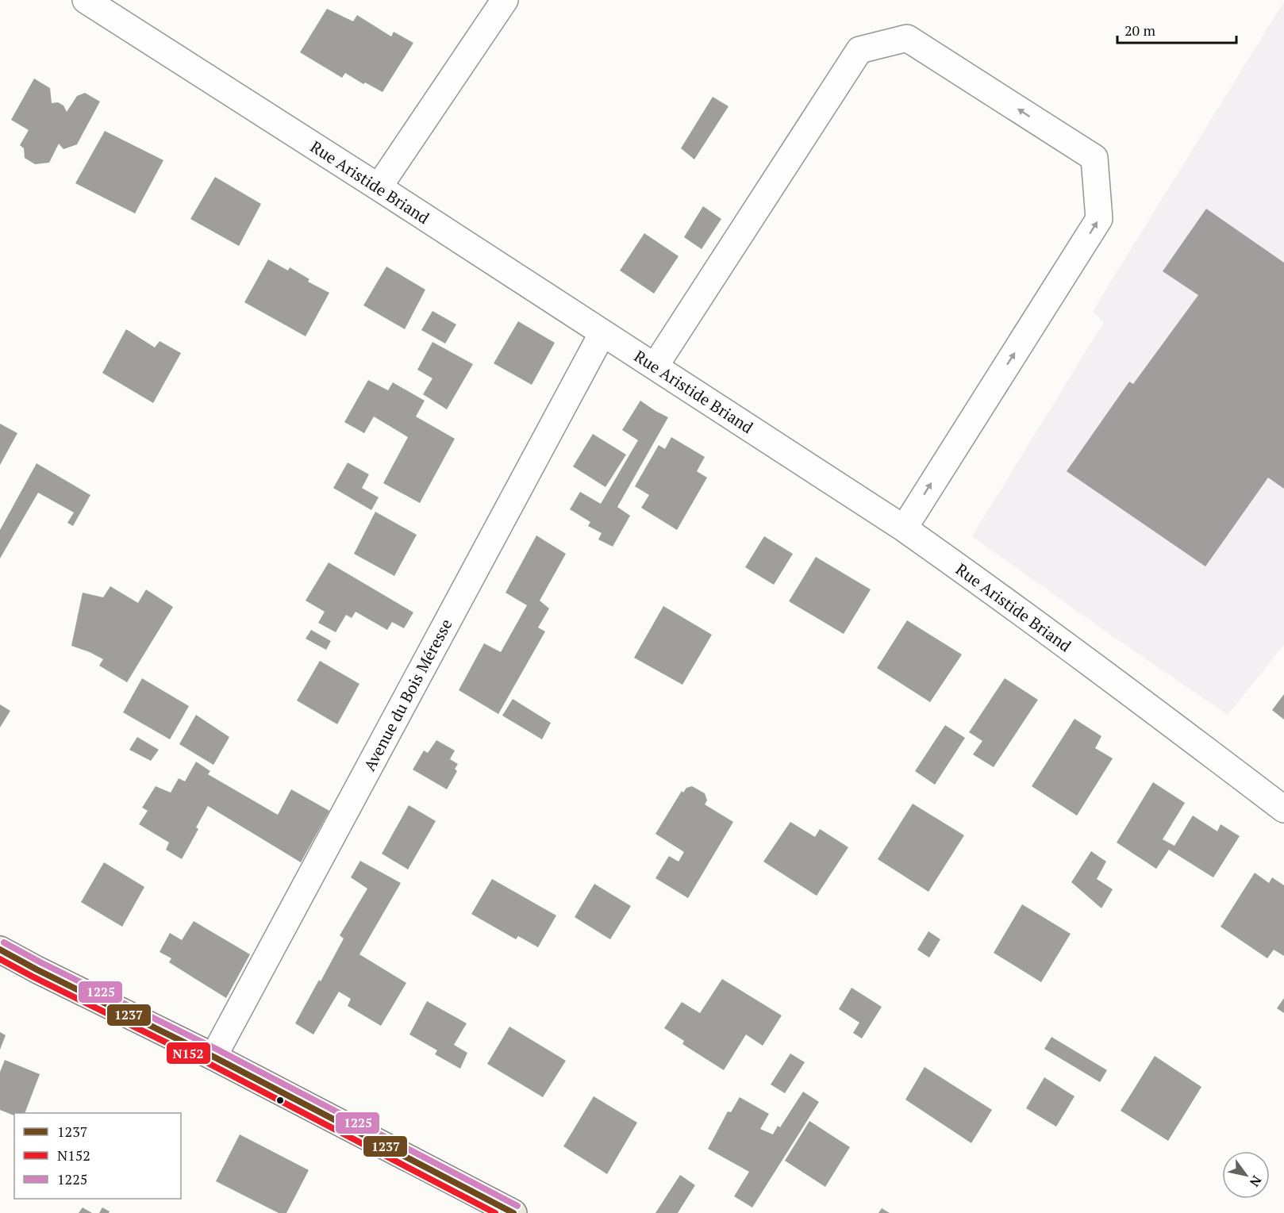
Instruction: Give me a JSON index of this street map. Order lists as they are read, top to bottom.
{
  "streets": {
    "street": ["Rue Aristide Briand", "Avenue du Bois Méresse"]
  },
  "crossings": [
    ["Rue Aristide Briand", "Avenue du Bois Méresse"]
  ],
  "lines": ["transit line 1225", "transit line 1237", "transit line N152"],
  "legend": ["1237", "N152", "1225"],
  "scale_bar": "20 m",
  "north": "bottom right"
}
